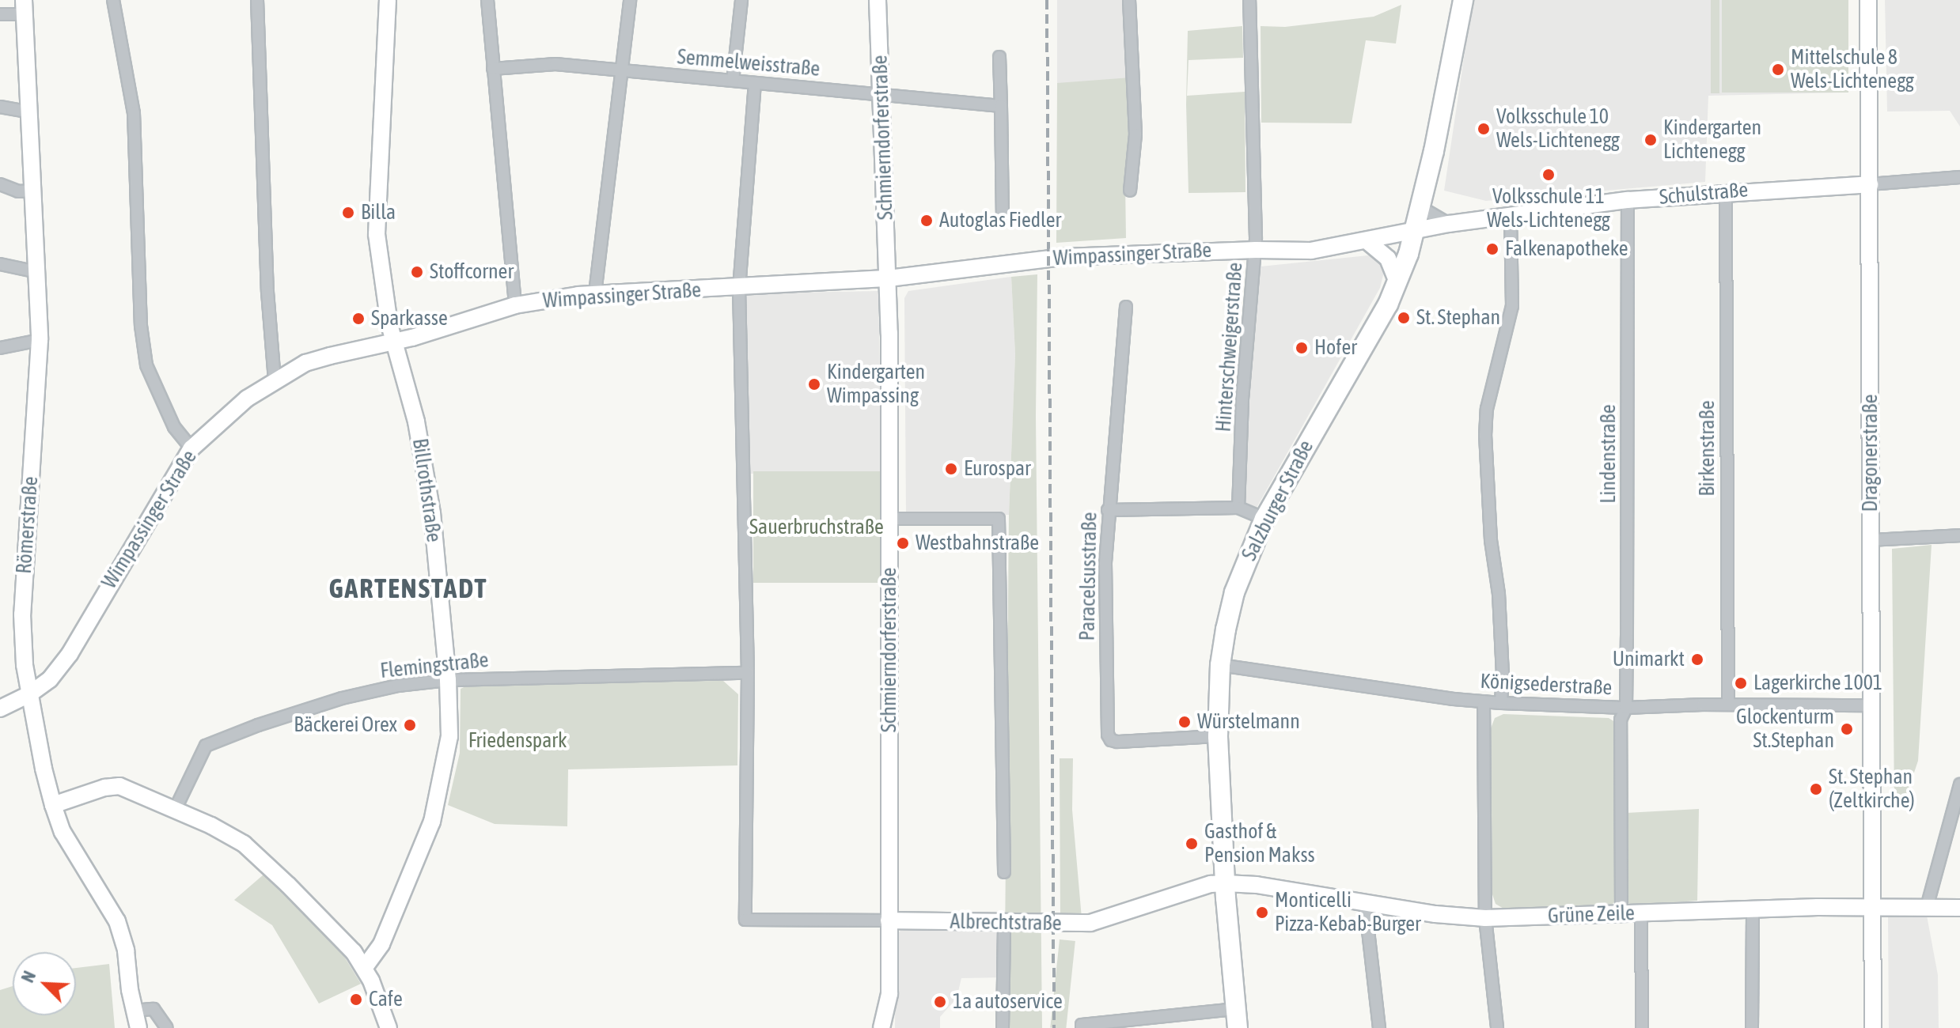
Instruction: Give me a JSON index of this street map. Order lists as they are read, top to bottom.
{
  "streets": {
    "main road": ["Salzburger Straße"],
    "street": [
      "Semmelweisstraße",
      "Schmierndorferstraße",
      "Schulstraße",
      "Wimpassinger Straße",
      "Hinterschweigerstraße",
      "Birkenstraße",
      "Dragonerstraße",
      "Lindenstraße",
      "Billrothstraße",
      "Römerstraße",
      "Paracelsusstraße",
      "Flemingstraße",
      "Königsederstraße",
      "Grüne Zeile",
      "Albrechtstraße"
    ]
  },
  "crossings": [
    ["Semmelweisstraße", "Schmierndorferstraße"],
    ["Schmierndorferstraße", "Wimpassinger Straße"],
    ["Schmierndorferstraße", "Albrechtstraße"],
    ["Schulstraße", "Wimpassinger Straße"],
    ["Schulstraße", "Birkenstraße"],
    ["Schulstraße", "Dragonerstraße"],
    ["Schulstraße", "Lindenstraße"],
    ["Schulstraße", "Salzburger Straße"],
    ["Wimpassinger Straße", "Hinterschweigerstraße"],
    ["Wimpassinger Straße", "Billrothstraße"],
    ["Wimpassinger Straße", "Salzburger Straße"],
    ["Wimpassinger Straße", "Römerstraße"],
    ["Birkenstraße", "Königsederstraße"],
    ["Dragonerstraße", "Königsederstraße"],
    ["Dragonerstraße", "Grüne Zeile"],
    ["Lindenstraße", "Königsederstraße"],
    ["Lindenstraße", "Grüne Zeile"],
    ["Billrothstraße", "Flemingstraße"],
    ["Salzburger Straße", "Paracelsusstraße"],
    ["Salzburger Straße", "Königsederstraße"],
    ["Salzburger Straße", "Grüne Zeile"],
    ["Salzburger Straße", "Albrechtstraße"],
    ["Grüne Zeile", "Albrechtstraße"]
  ],
  "districts": ["GARTENSTADT"],
  "parks": ["Sauerbruchstraße", "Friedenspark"],
  "places": [
    "Mittelschule 8 Wels-Lichtenegg",
    "Volksschule 10 Wels-Lichtenegg",
    "Kindergarten Lichtenegg",
    "Volksschule 11 Wels-Lichtenegg",
    "Billa",
    "Autoglas Fiedler",
    "Falkenapotheke",
    "Stoffcorner",
    "St. Stephan",
    "Sparkasse",
    "Hofer",
    "Kindergarten Wimpassing",
    "Eurospar",
    "Westbahnstraße",
    "Unimarkt",
    "Lagerkirche 1001",
    "Würstelmann",
    "Bäckerei Orex",
    "Glockenturm St.Stephan",
    "St. Stephan (Zeltkirche)",
    "Gasthof & Pension Makss",
    "Monticelli Pizza-Kebab-Burger",
    "Cafe",
    "1a autoservice"
  ],
  "north": "top left"
}
